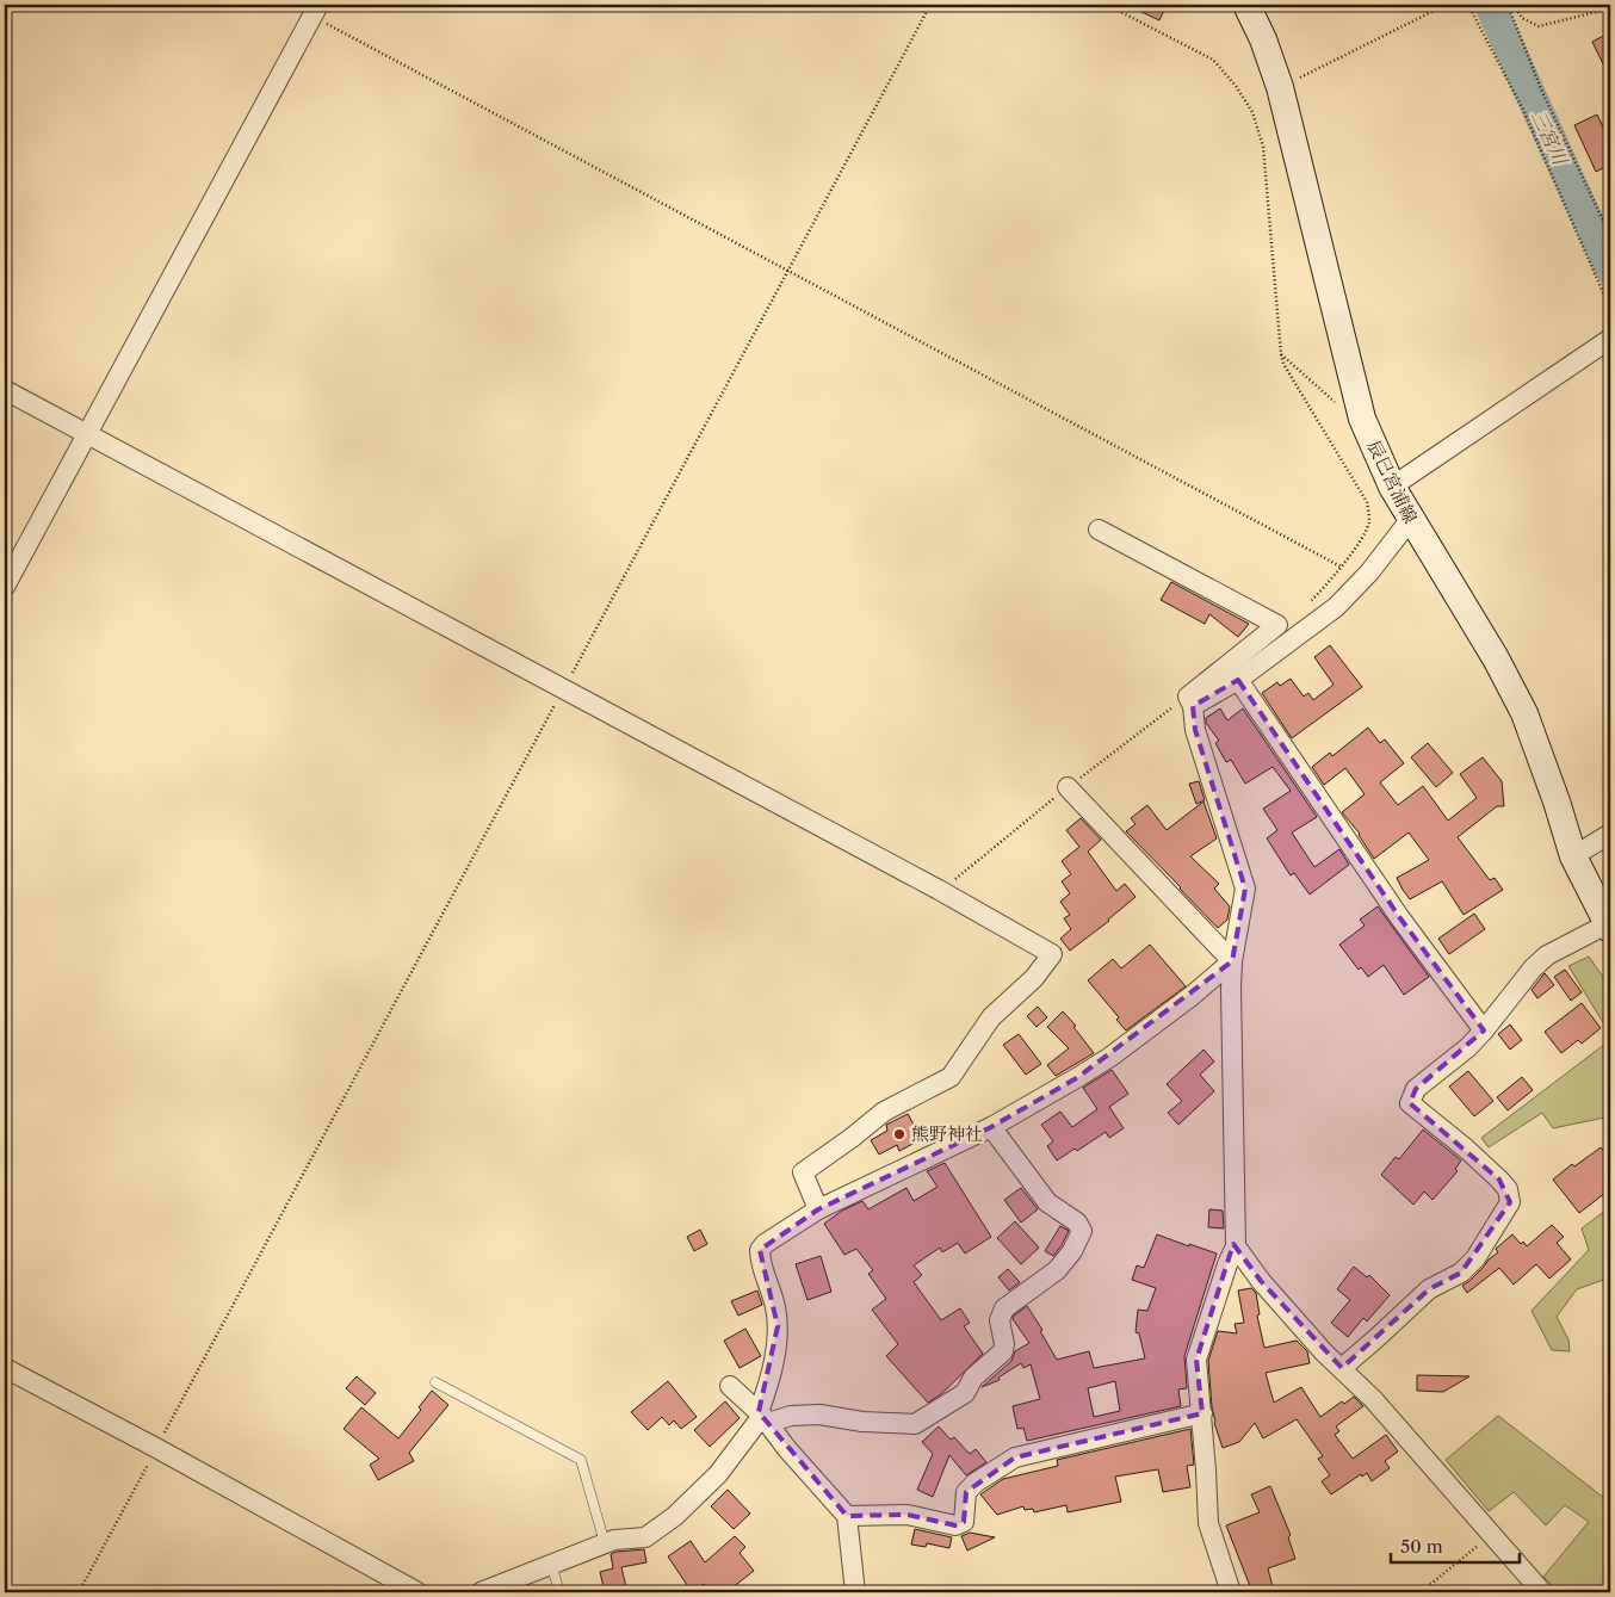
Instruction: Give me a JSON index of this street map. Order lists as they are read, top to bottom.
{
  "streets": {
    "main road": ["辰巳宮浦線"]
  },
  "water": ["三宮川"],
  "places": ["熊野神社"],
  "scale_bar": "50 m"
}
